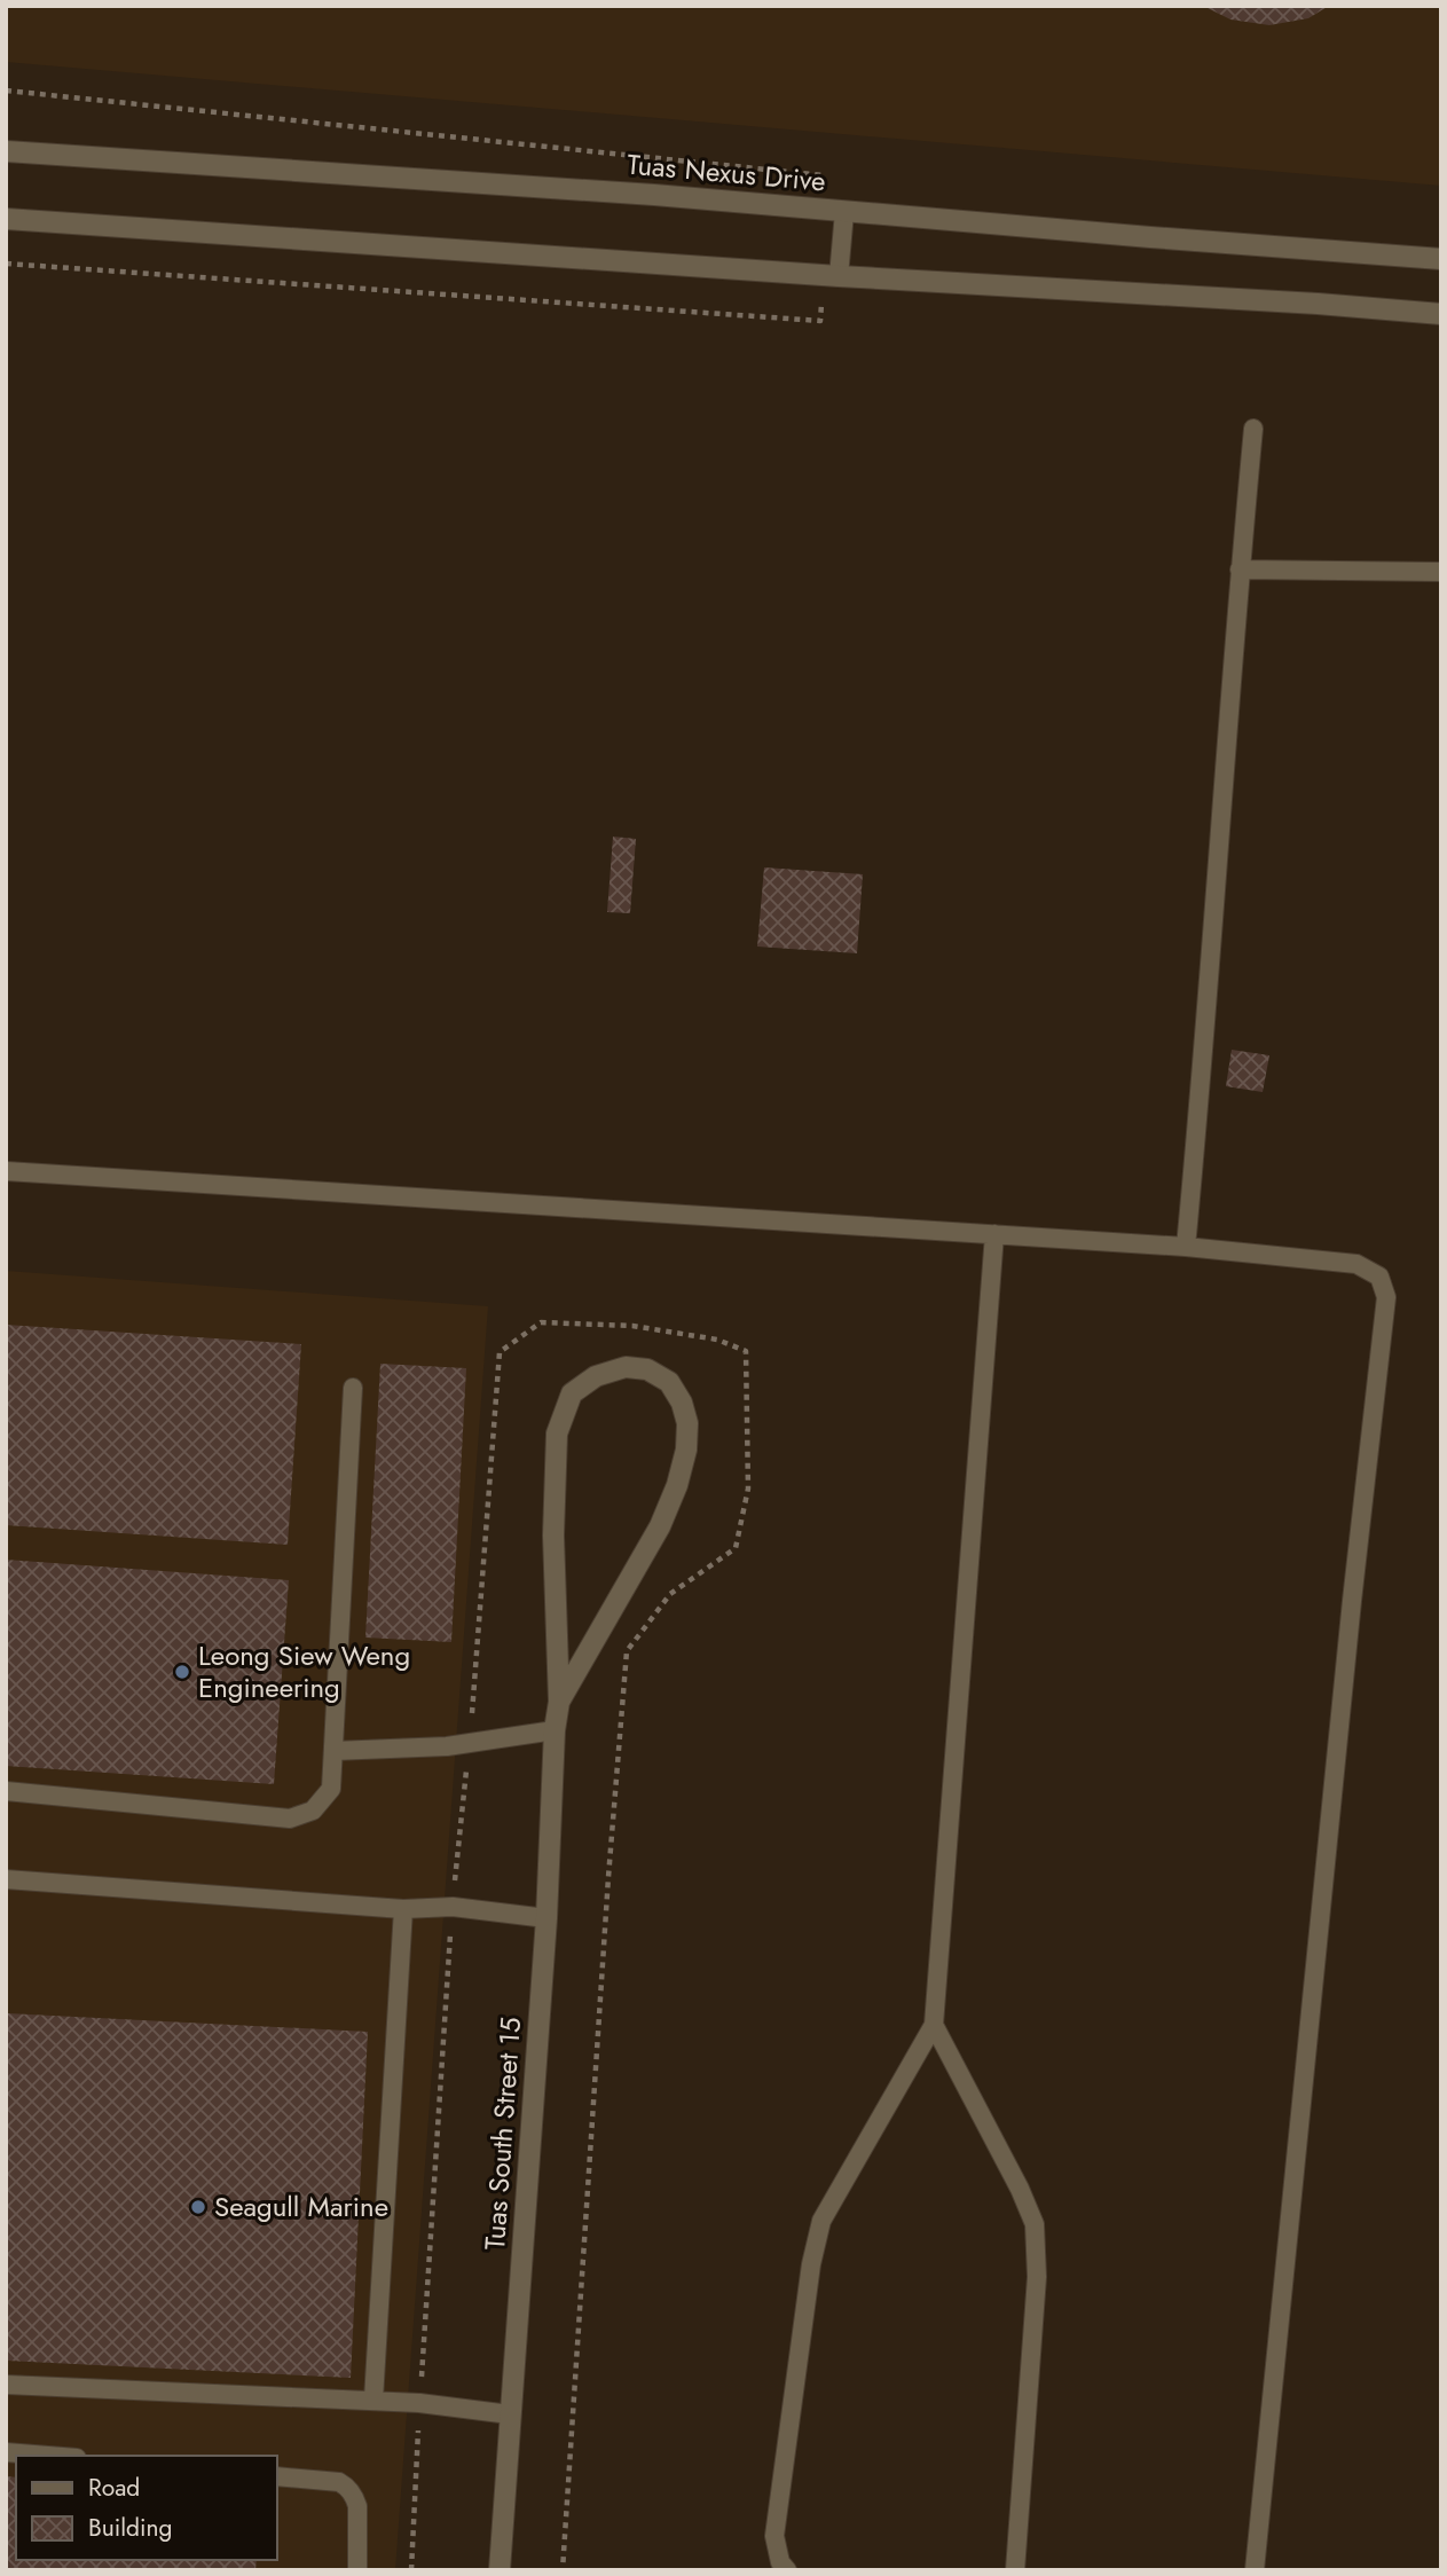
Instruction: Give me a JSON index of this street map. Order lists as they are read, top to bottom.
{
  "streets": {
    "street": ["Tuas Nexus Drive", "Tuas South Street 15"]
  },
  "places": ["Leong Siew Weng Engineering", "Seagull Marine"],
  "legend": ["Road", "Building"]
}
